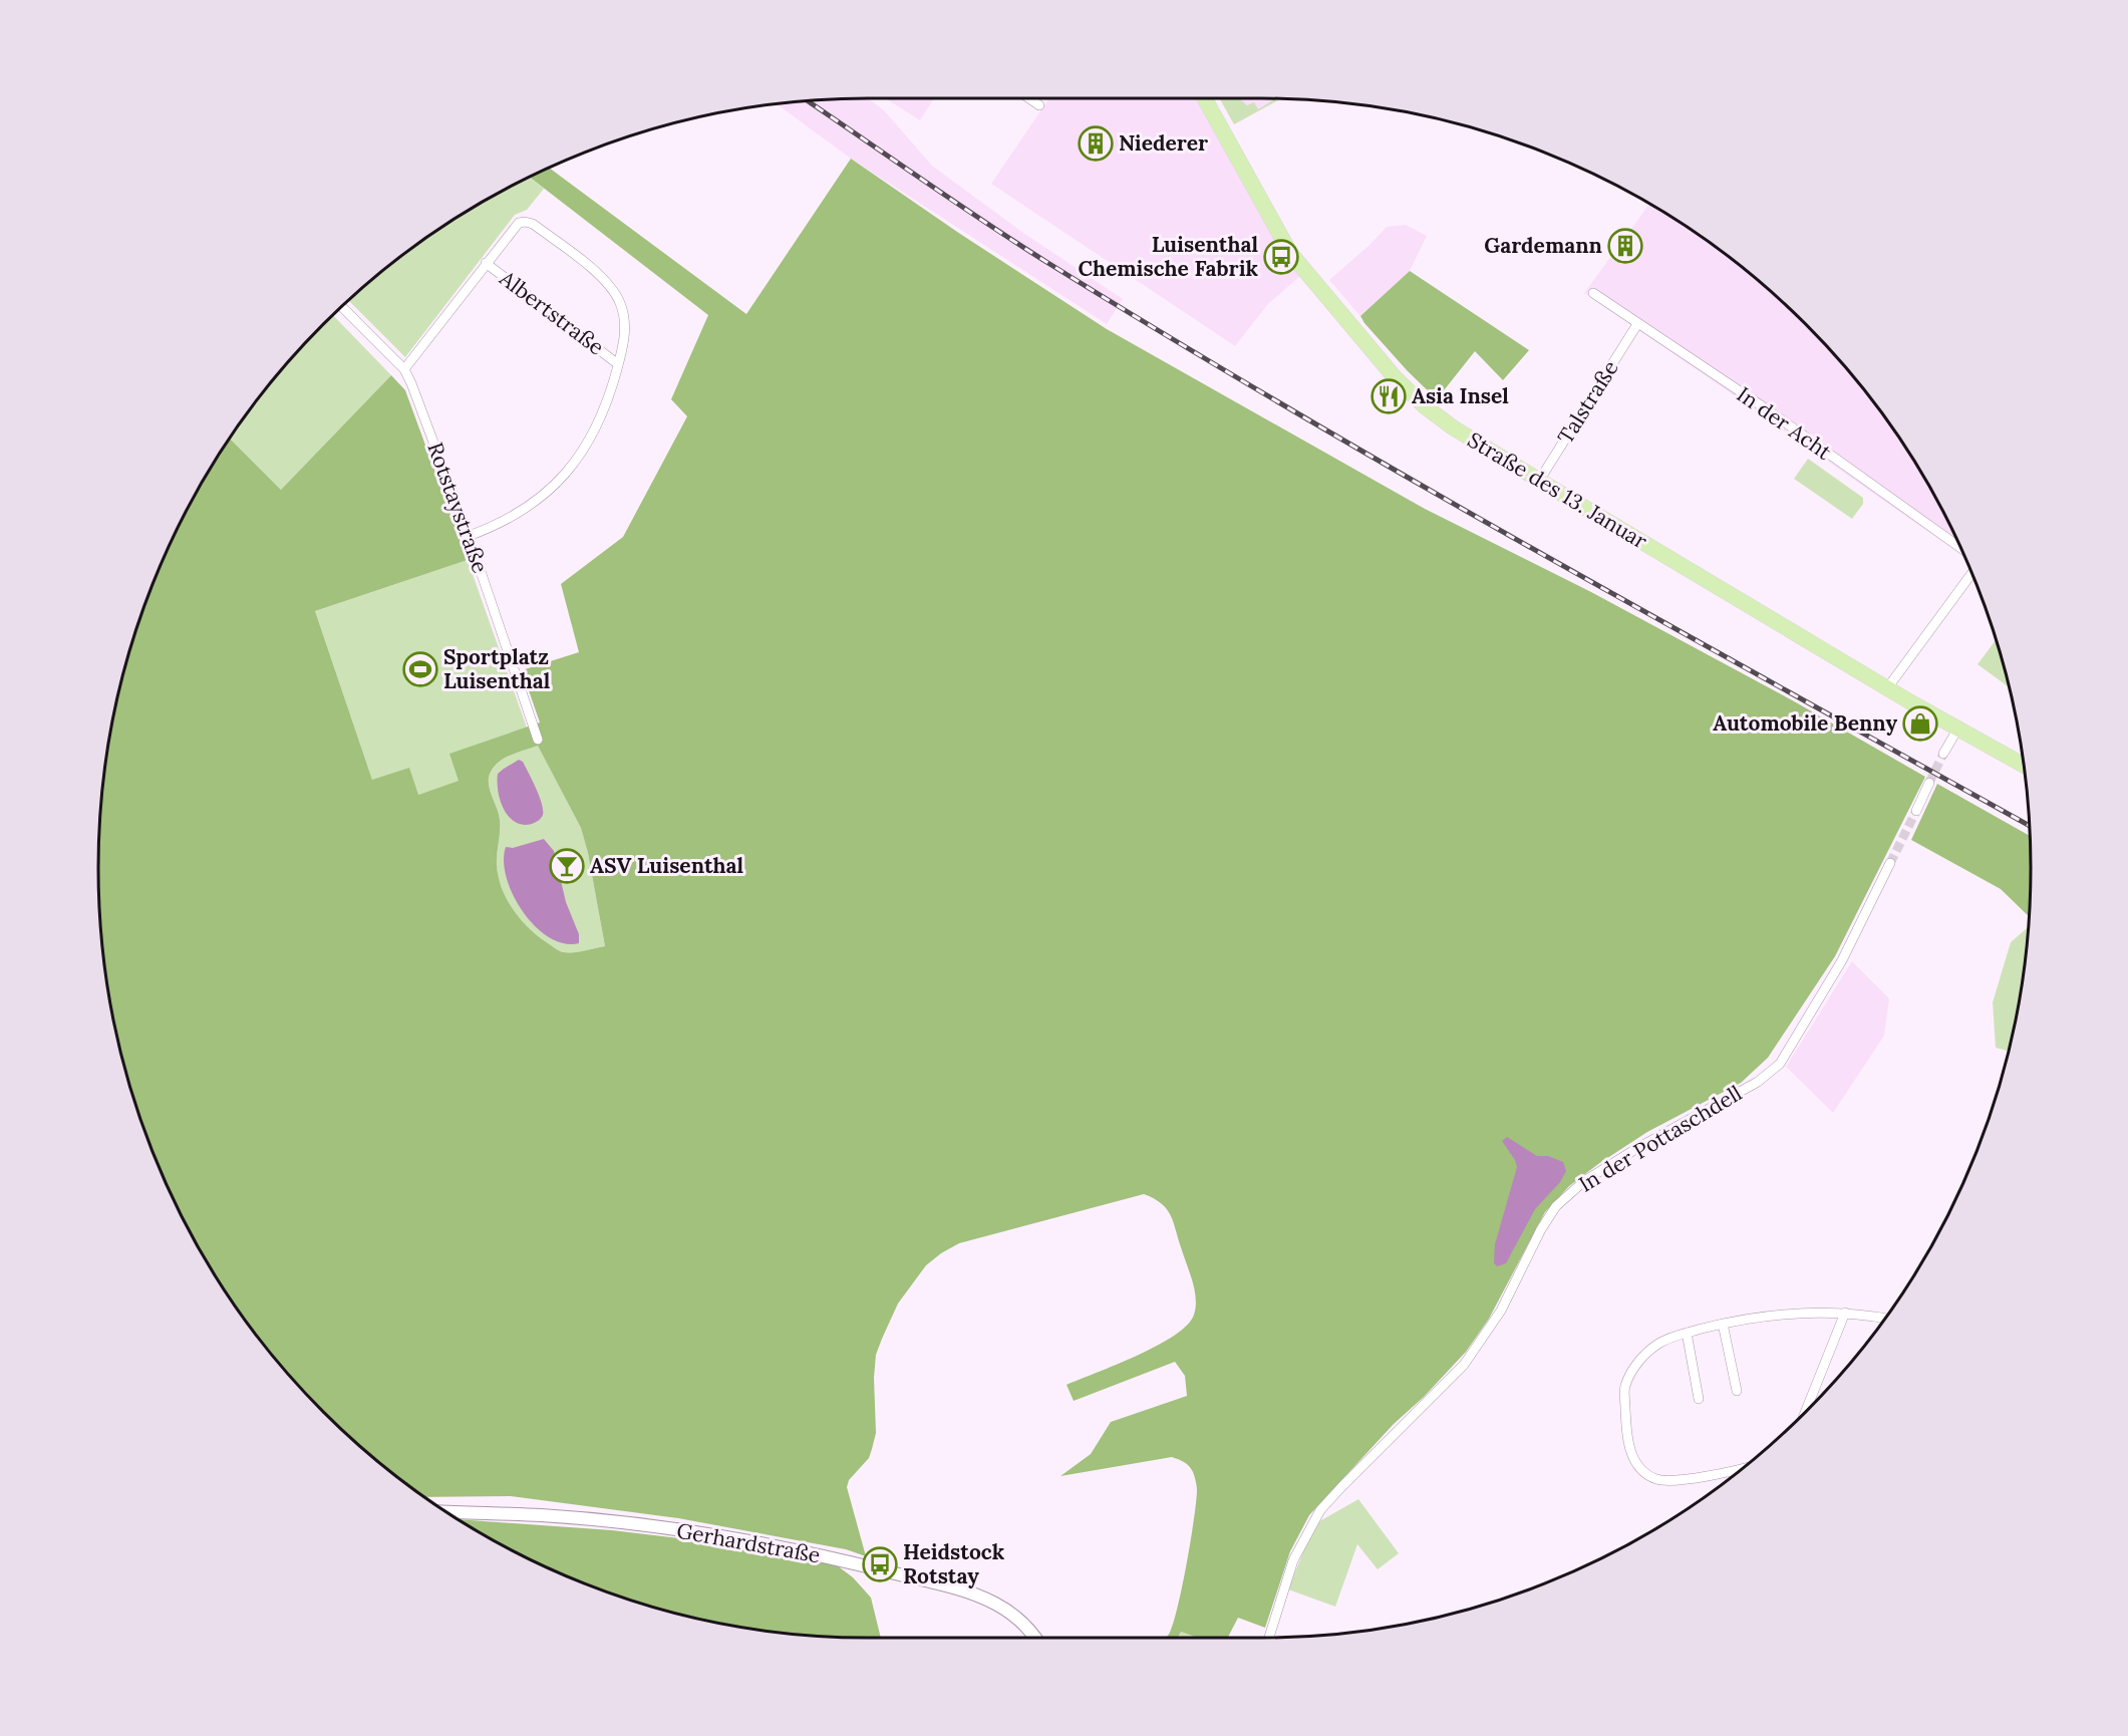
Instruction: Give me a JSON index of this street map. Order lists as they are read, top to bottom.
{
  "streets": {
    "main road": ["Straße des 13. Januar"],
    "street": [
      "Albertstraße",
      "Talstraße",
      "In der Acht",
      "Rotstaystraße",
      "In der Pottaschdell",
      "Gerhardstraße"
    ]
  },
  "crossings": [
    ["Albertstraße", "Rotstaystraße"],
    ["Talstraße", "In der Acht"],
    ["Talstraße", "Straße des 13. Januar"]
  ],
  "places": {
    "building": ["Niederer", "Gardemann"],
    "bus stop": ["Luisenthal Chemische Fabrik", "Heidstock Rotstay"],
    "restaurant": ["Asia Insel"],
    "sports": ["Sportplatz Luisenthal"],
    "shop": ["Automobile Benny"],
    "bar": ["ASV Luisenthal"]
  }
}
